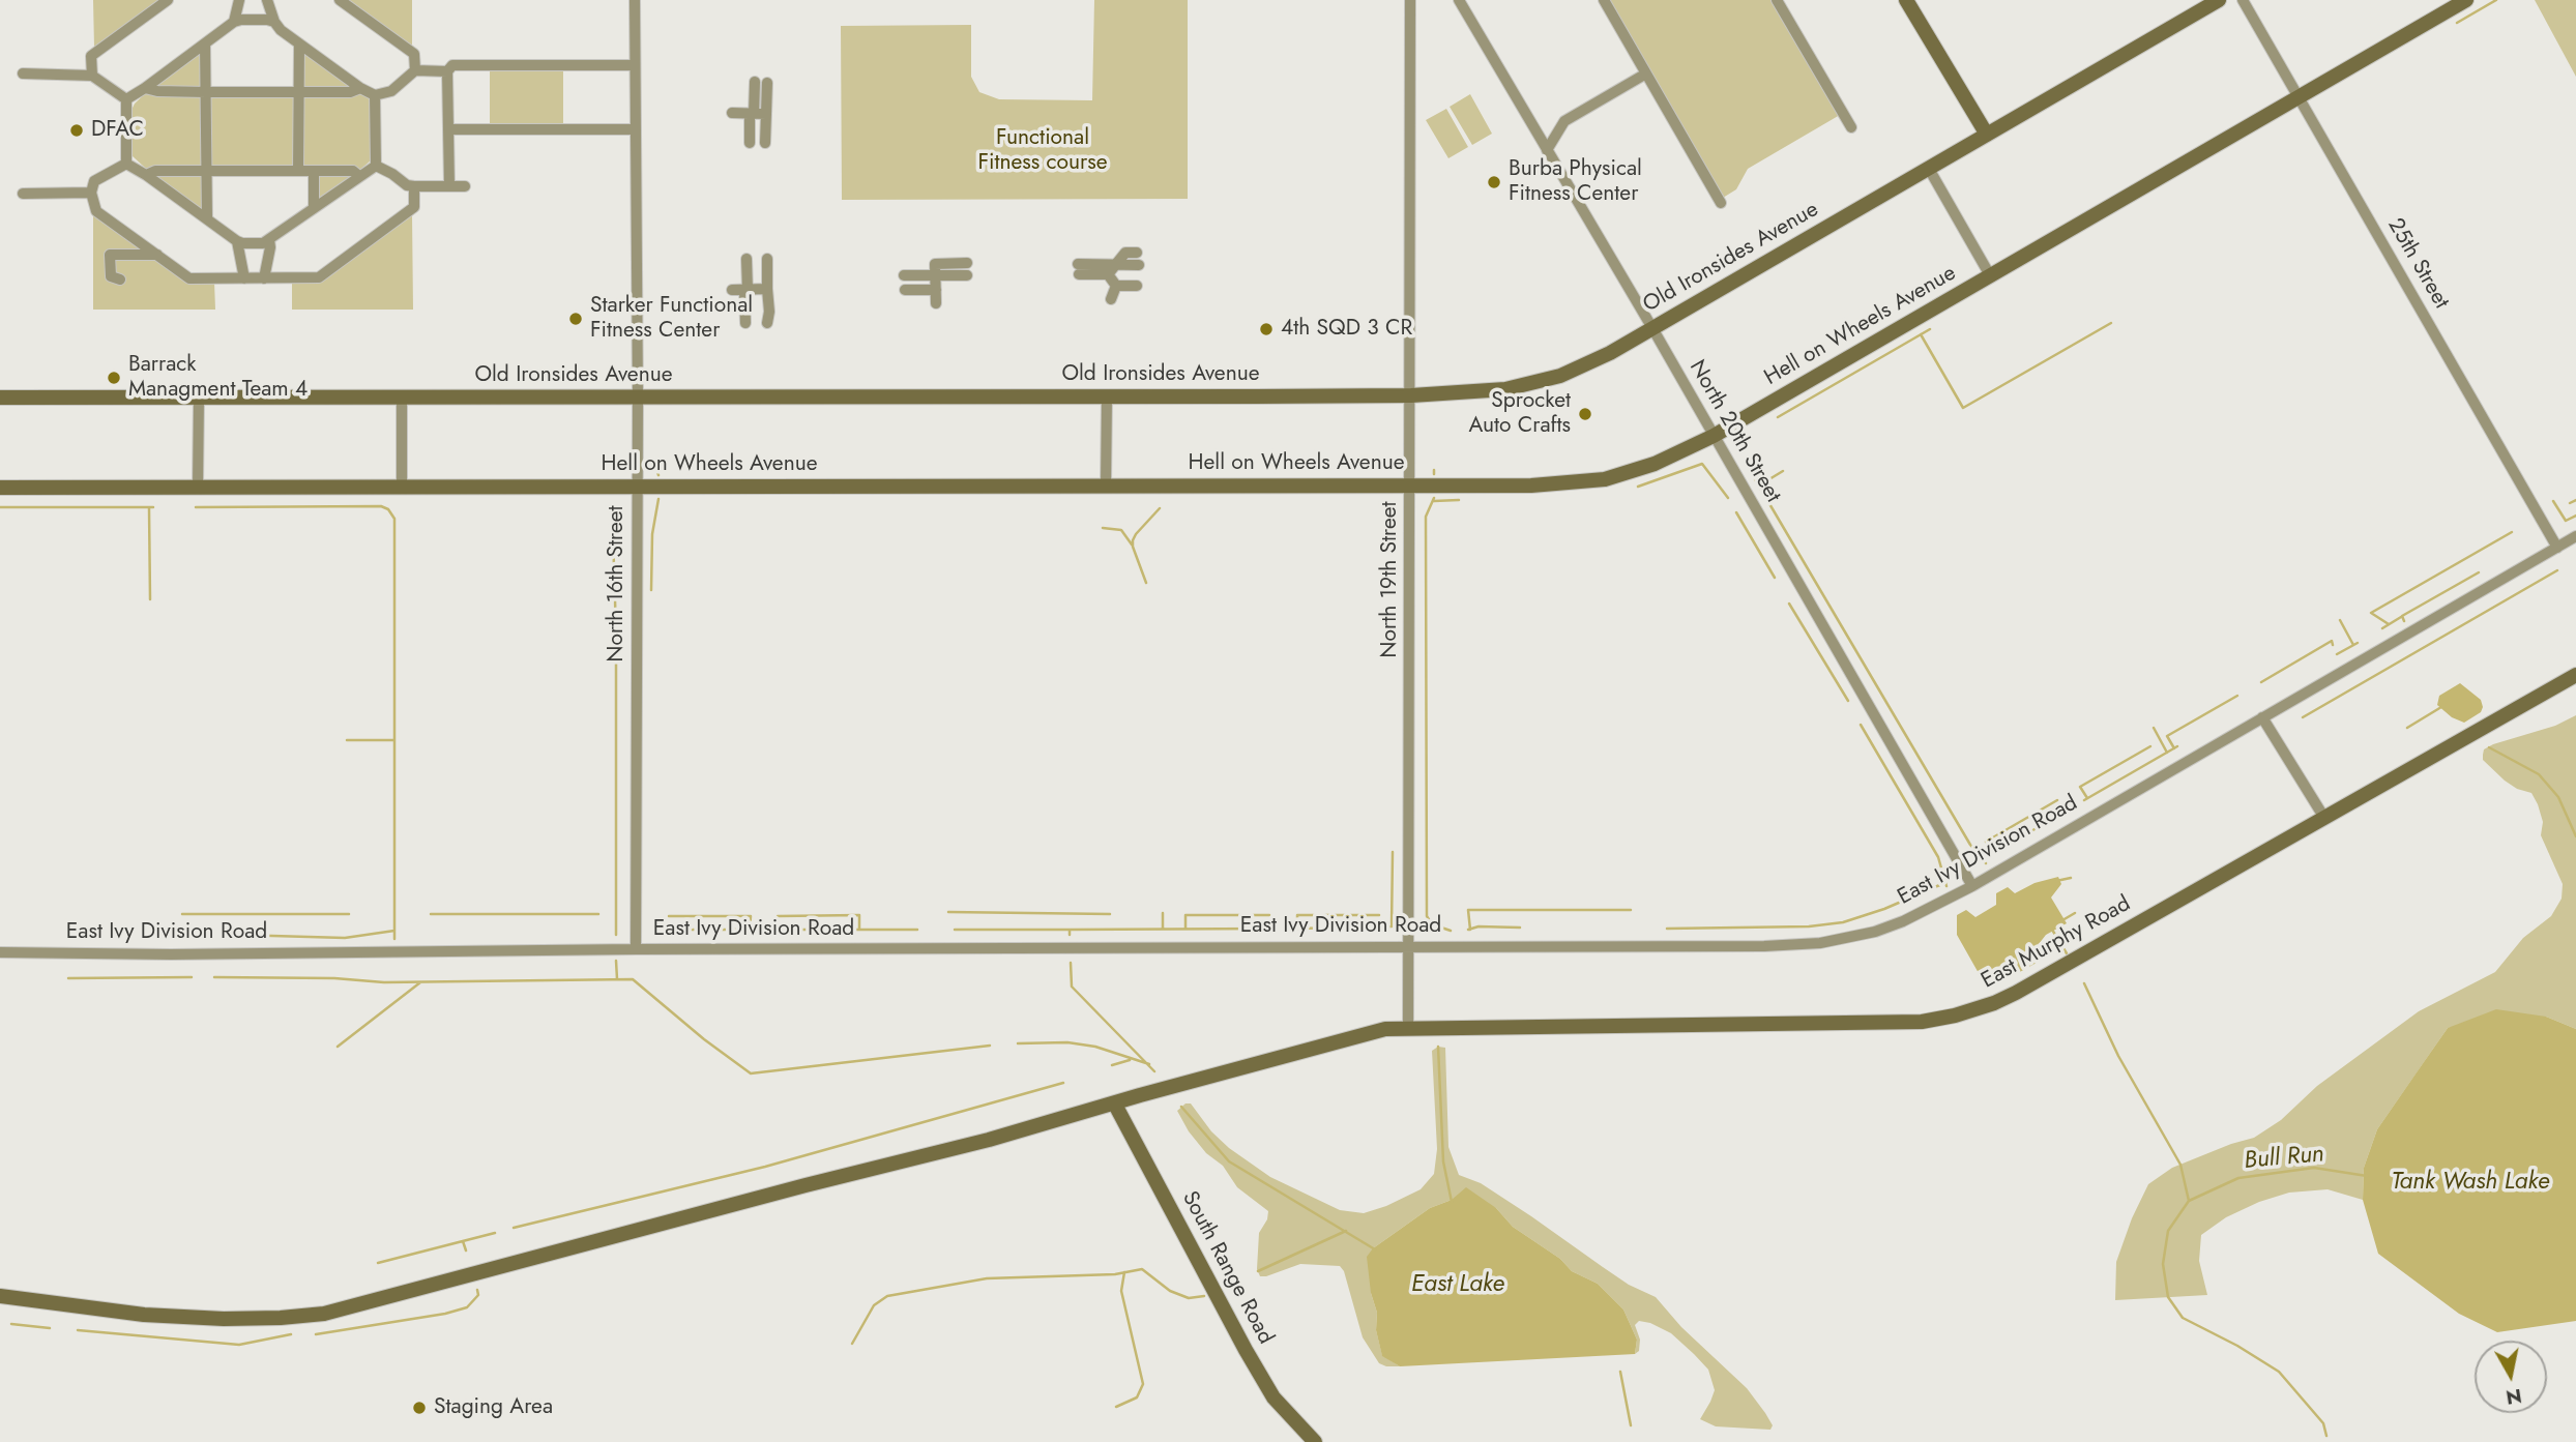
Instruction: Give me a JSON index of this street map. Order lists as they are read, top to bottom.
{
  "streets": {
    "street": [
      "Old Ironsides Avenue",
      "25th Street",
      "Hell on Wheels Avenue",
      "North 20th Street",
      "North 19th Street",
      "North 16th Street",
      "East Ivy Division Road",
      "East Murphy Road",
      "South Range Road"
    ]
  },
  "crossings": [
    ["Old Ironsides Avenue", "North 20th Street"],
    ["Old Ironsides Avenue", "North 19th Street"],
    ["Old Ironsides Avenue", "North 16th Street"],
    ["25th Street", "Hell on Wheels Avenue"],
    ["25th Street", "East Ivy Division Road"],
    ["Hell on Wheels Avenue", "North 20th Street"],
    ["Hell on Wheels Avenue", "North 19th Street"],
    ["Hell on Wheels Avenue", "North 16th Street"],
    ["North 20th Street", "East Ivy Division Road"],
    ["North 19th Street", "East Ivy Division Road"],
    ["North 19th Street", "East Murphy Road"],
    ["North 16th Street", "East Ivy Division Road"],
    ["East Murphy Road", "South Range Road"]
  ],
  "water": ["Bull Run", "Tank Wash Lake", "East Lake"],
  "parks": ["Functional Fitness course"],
  "places": [
    "DFAC",
    "Burba Physical Fitness Center",
    "Starker Functional Fitness Center",
    "4th SQD 3 CR",
    "Barrack Managment Team 4",
    "Sprocket Auto Crafts",
    "Staging Area"
  ],
  "north": "bottom"
}
